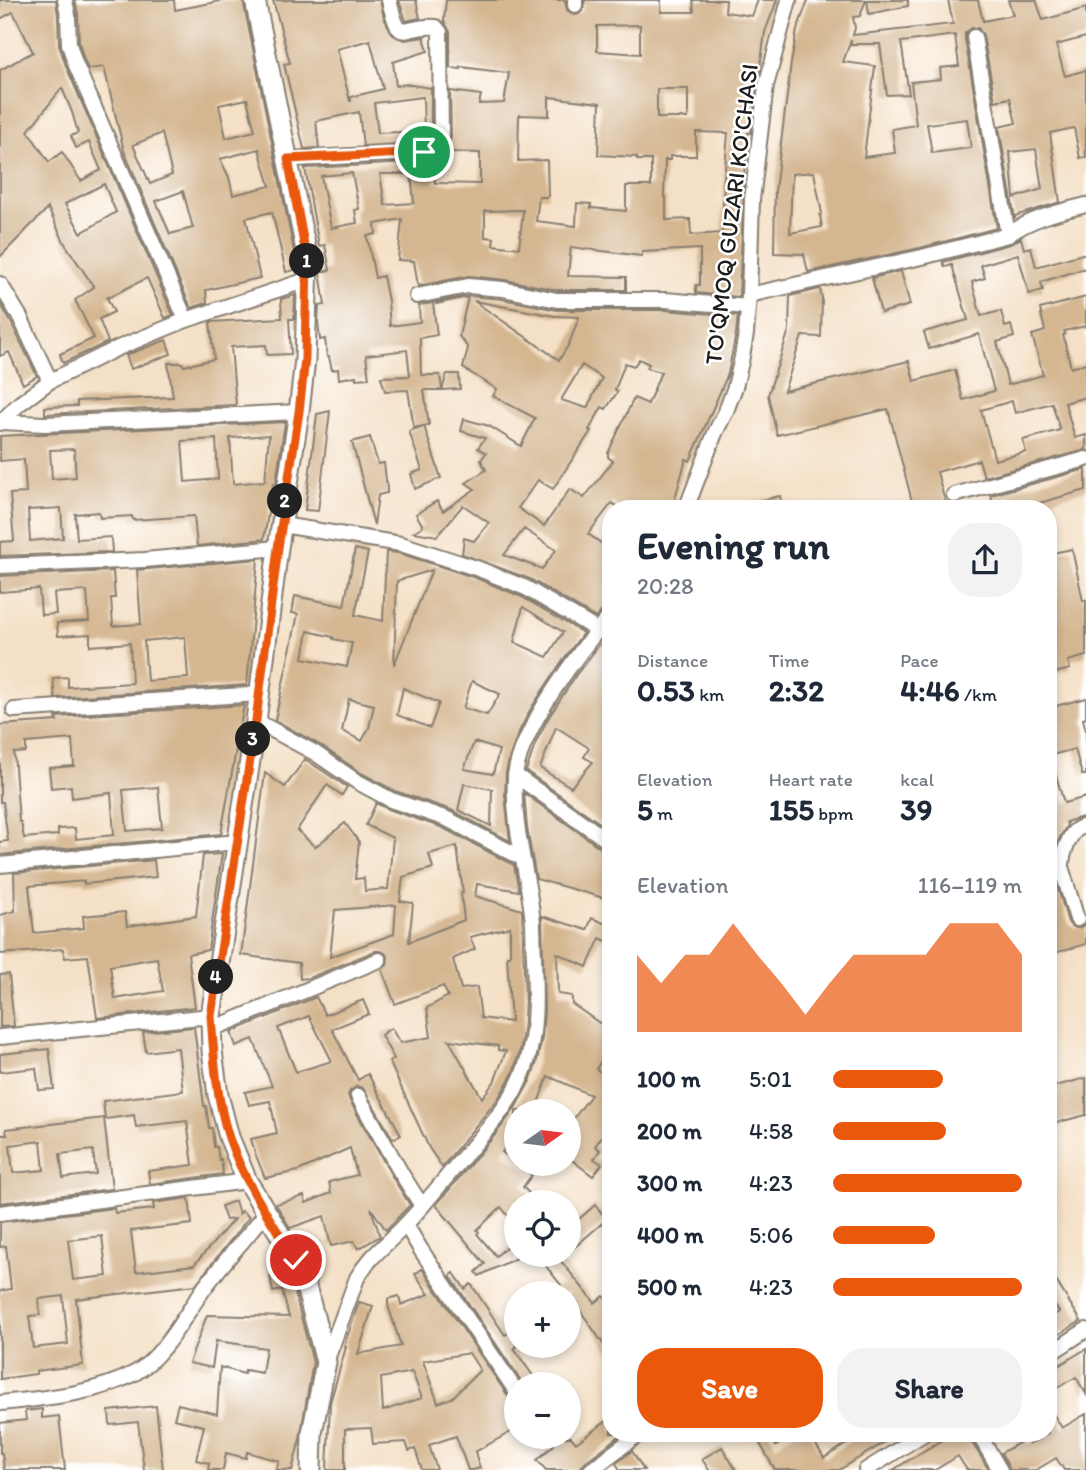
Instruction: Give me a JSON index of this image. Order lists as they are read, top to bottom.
{
  "streets": {
    "street": ["TO'QMOQ GUZARI KO'CHASI"]
  },
  "north": "right",
  "page": {
    "pins": [
      "1",
      "2",
      "3",
      "4"
    ],
    "heading": ["Evening run", "20:28"],
    "stats": [
      ["Distance", "0.53 km"],
      ["Time", "2:32"],
      ["Pace", "4:46 /km"],
      ["Elevation", "5 m"],
      ["Heart rate", "155 bpm"],
      ["kcal", "39"]
    ],
    "chart": ["Elevation", "116–119 m"],
    "list": [
      {
        "name": "100 m",
        "note": "5:01"
      },
      {
        "name": "200 m",
        "note": "4:58"
      },
      {
        "name": "300 m",
        "note": "4:23"
      },
      {
        "name": "400 m",
        "note": "5:06"
      },
      {
        "name": "500 m",
        "note": "4:23"
      }
    ],
    "map_buttons": ["+", "−"],
    "buttons": ["Save", "Share"]
  }
}
